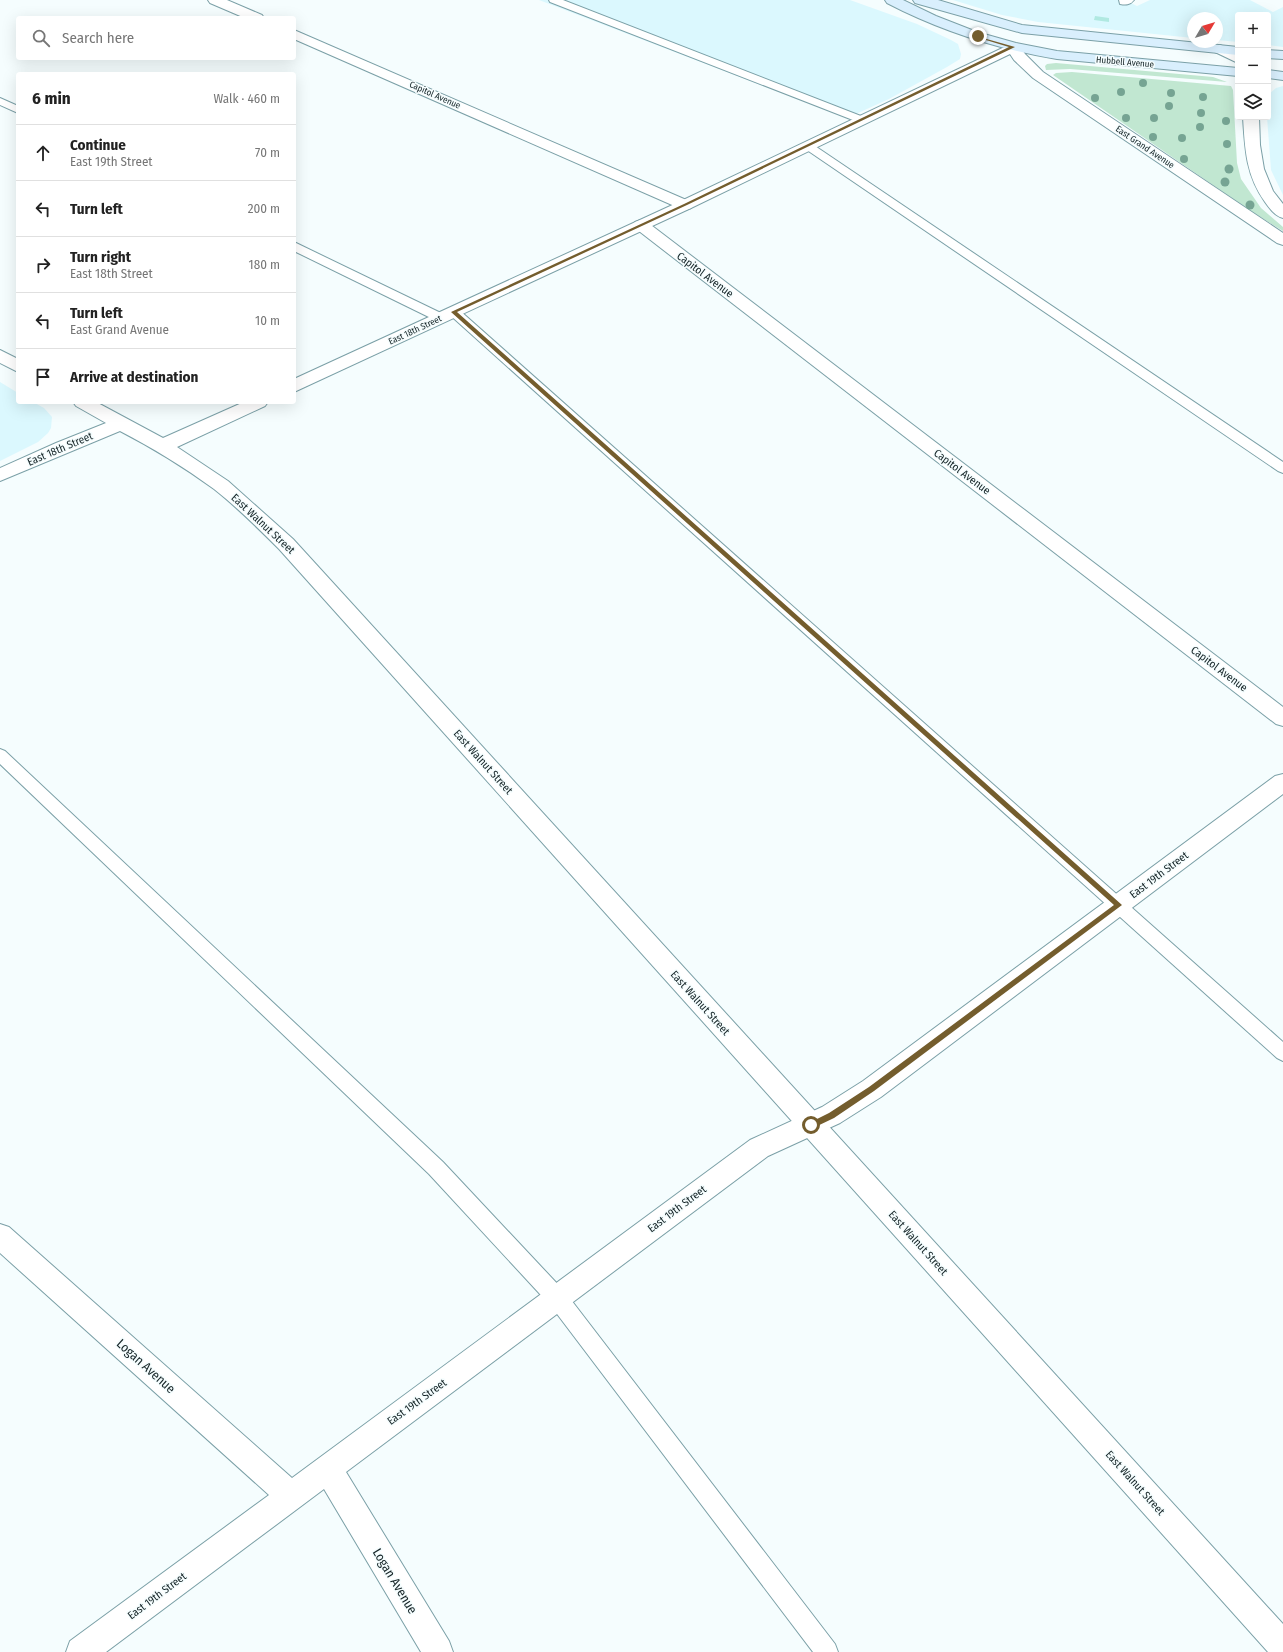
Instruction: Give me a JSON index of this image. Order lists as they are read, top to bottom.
{
  "streets": {
    "main road": ["Hubbell Avenue"],
    "street": [
      "Capitol Avenue",
      "East Grand Avenue",
      "East 18th Street",
      "East Walnut Street",
      "East 19th Street",
      "Logan Avenue"
    ]
  },
  "crossings": [
    ["Hubbell Avenue", "East Grand Avenue"],
    ["Hubbell Avenue", "East 18th Street"],
    ["Capitol Avenue", "East 18th Street"],
    ["East Grand Avenue", "East 18th Street"],
    ["East 18th Street", "East Walnut Street"],
    ["East Walnut Street", "East 19th Street"],
    ["East 19th Street", "Logan Avenue"]
  ],
  "north": "top right",
  "page": {
    "map_buttons": ["+", "−"],
    "search": "Search here",
    "heading": ["6 min", "Walk · 460 m"],
    "list": [
      ["Continue", "East 19th Street", "70 m"],
      ["Turn left", "200 m"],
      ["Turn right", "East 18th Street", "180 m"],
      ["Turn left", "East Grand Avenue", "10 m"],
      "Arrive at destination"
    ]
  }
}
